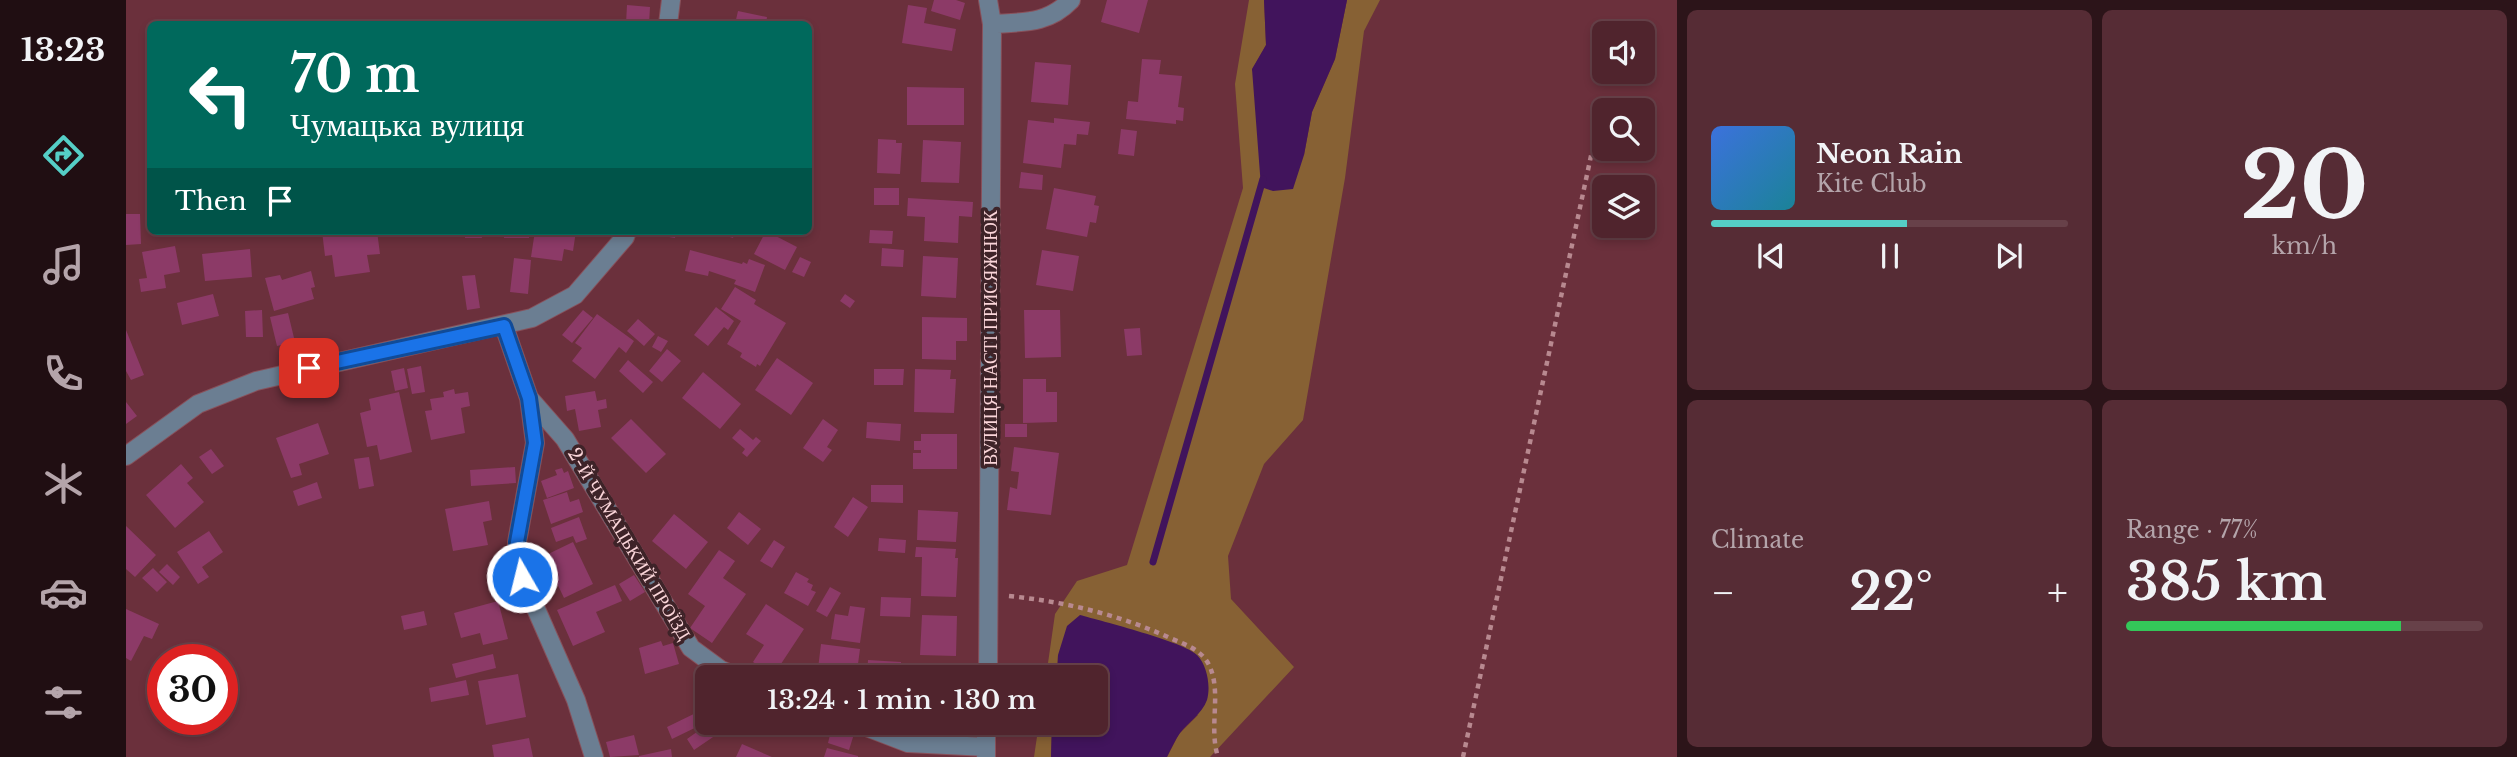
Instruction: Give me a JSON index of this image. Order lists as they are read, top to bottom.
{
  "streets": {
    "street": ["ВУЛИЦЯ НАСТІ ПРИСЯЖНЮК", "2-Й ЧУМАЦЬКИЙ ПРОЇЗД"]
  },
  "page": {
    "tabs": "13:23",
    "tile": [
      ["20", "km/h"],
      "Climate",
      ["Range · 77%", "385 km"]
    ],
    "turn": ["70 m", "Чумацька вулиця"],
    "song": ["Neon Rain", "Kite Club"],
    "then": "Then",
    "heat": ["−", "22°", "+"],
    "limit": "30",
    "trip": "13:24 · 1 min · 130 m"
  }
}
